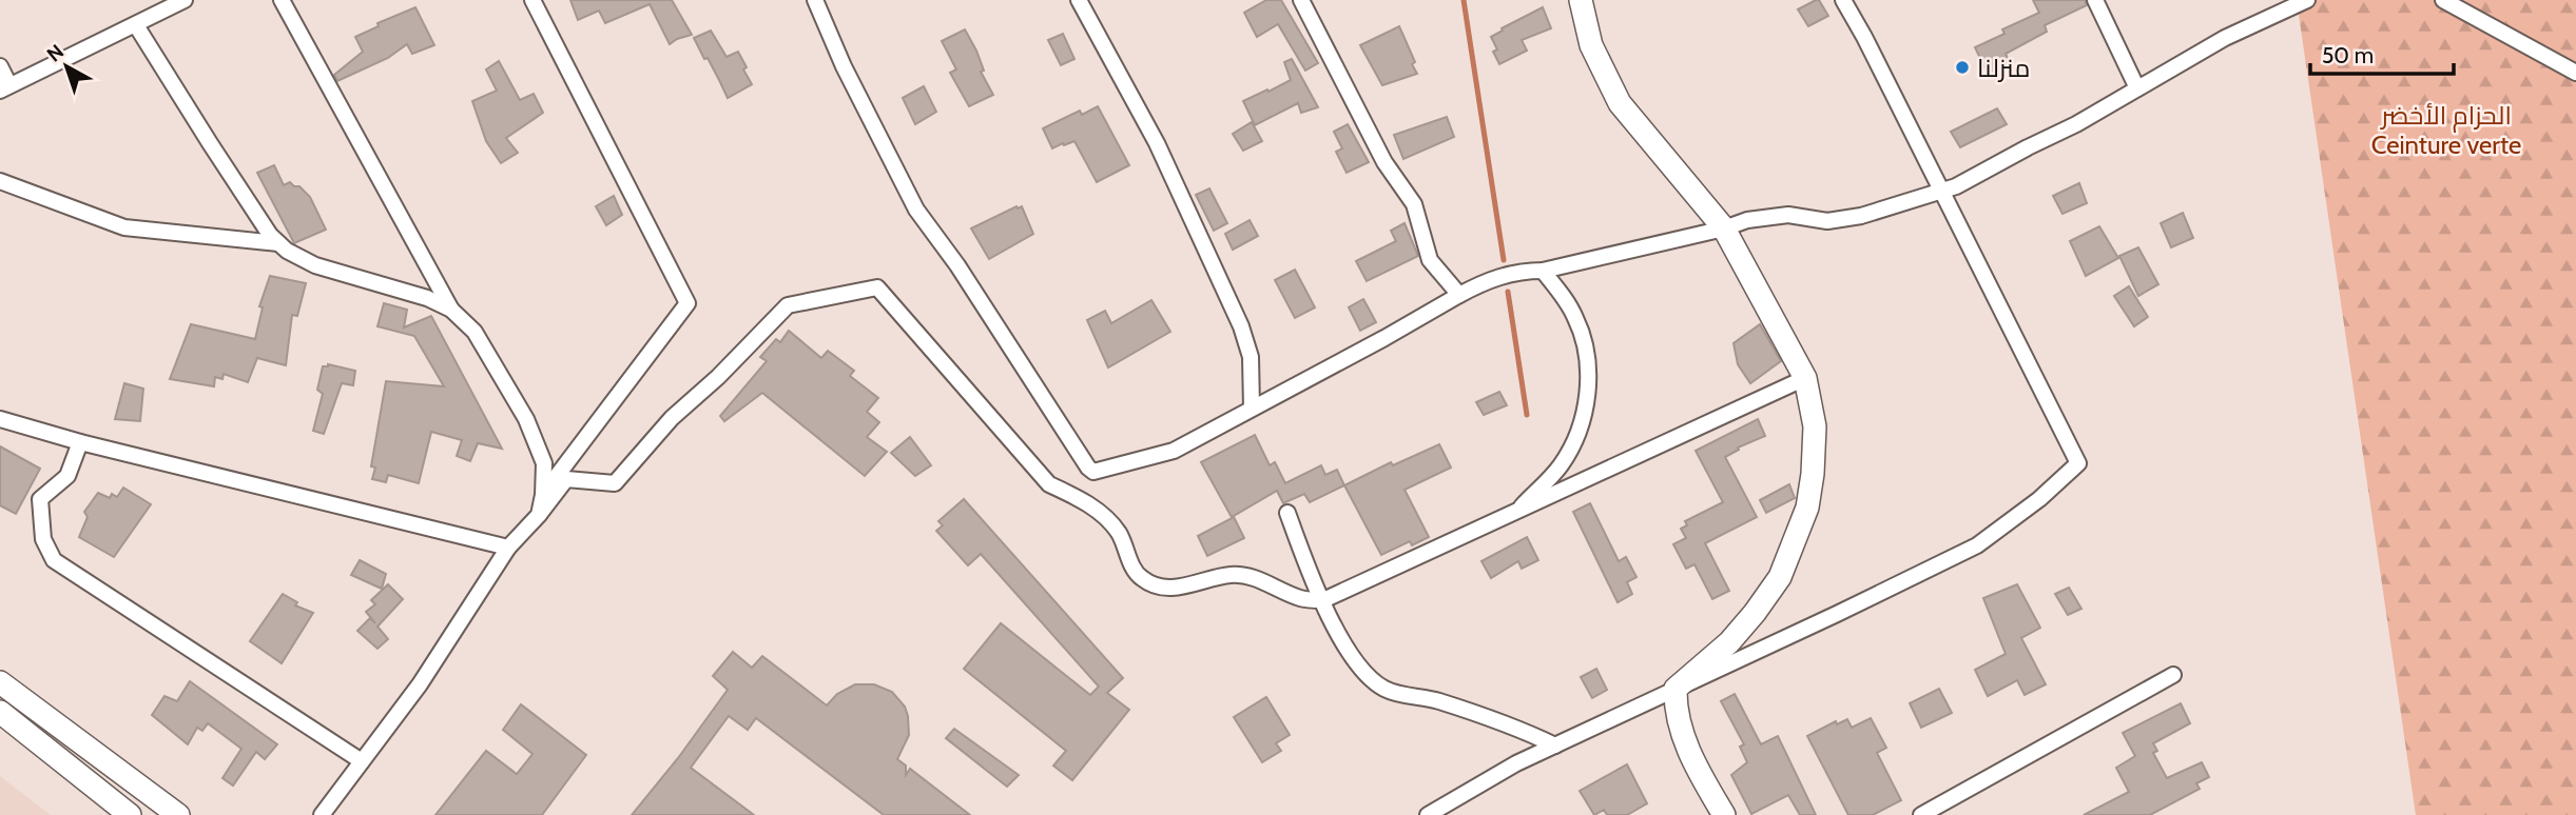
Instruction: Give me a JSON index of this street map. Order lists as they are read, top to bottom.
{
  "parks": ["الحزام الأخضر Ceinture verte"],
  "places": ["منزلنا"],
  "scale_bar": "50 m",
  "north": "top left"
}
